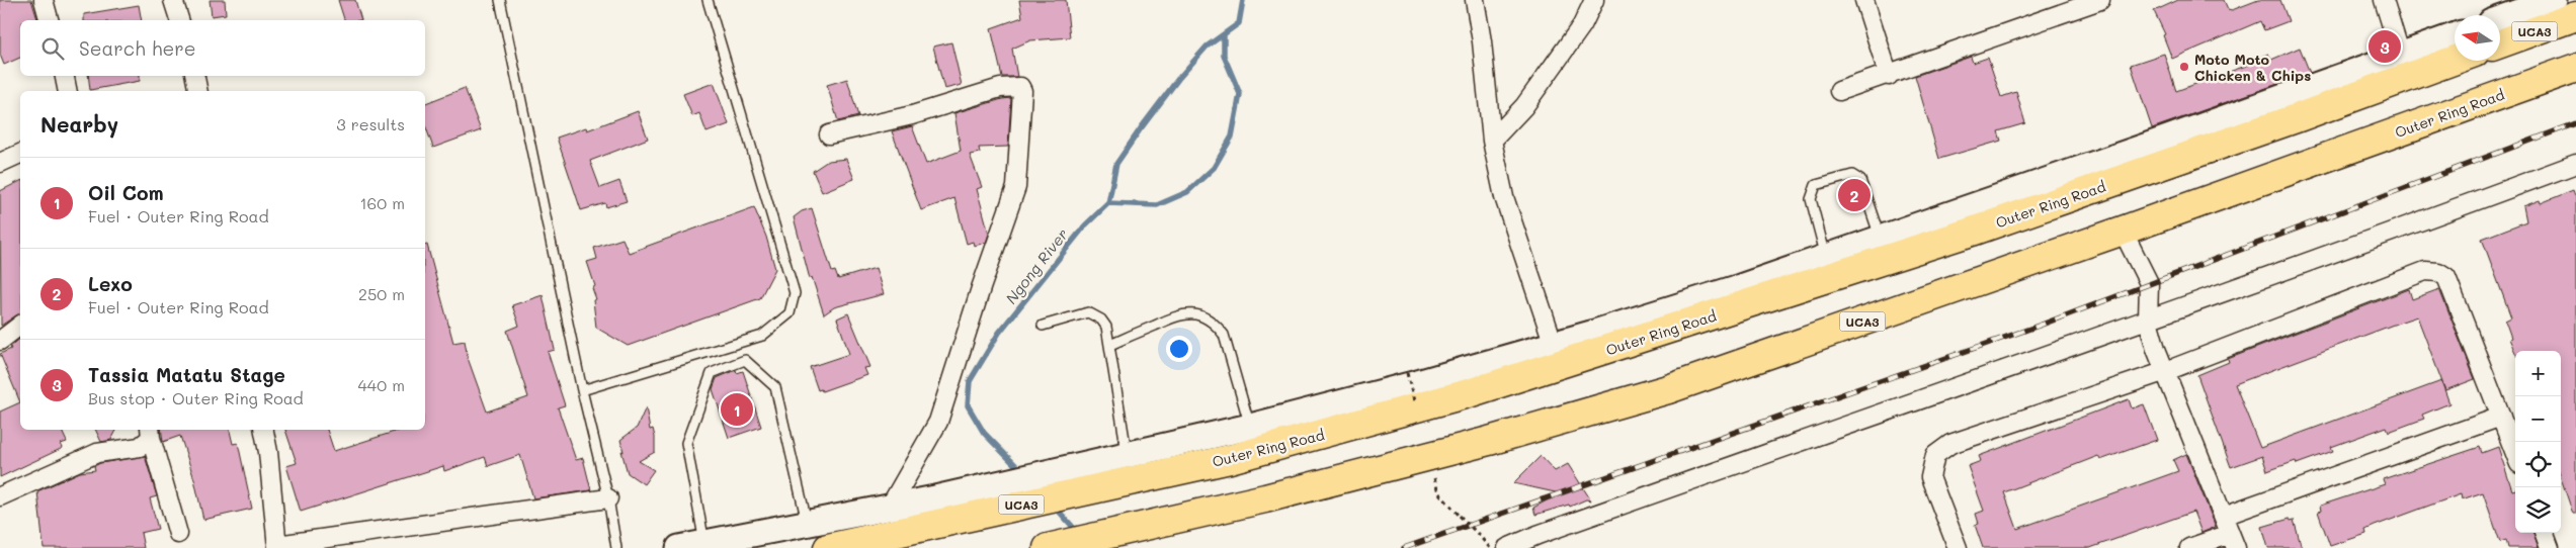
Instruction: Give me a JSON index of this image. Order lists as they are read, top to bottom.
{
  "streets": {
    "main road": ["UCA3", "Outer Ring Road"]
  },
  "crossings": [
    ["UCA3", "Outer Ring Road"]
  ],
  "water": ["Ngong River"],
  "places": ["Moto Moto Chicken & Chips"],
  "north": "left",
  "page": {
    "search": "Search here",
    "pins": ["3", "2", "1"],
    "heading": ["Nearby", "3 results"],
    "list": [
      {
        "mark": "1",
        "name": "Oil Com",
        "note": "Fuel · Outer Ring Road",
        "value": "160 m"
      },
      {
        "mark": "2",
        "name": "Lexo",
        "note": "Fuel · Outer Ring Road",
        "value": "250 m"
      },
      {
        "mark": "3",
        "name": "Tassia Matatu Stage",
        "note": "Bus stop · Outer Ring Road",
        "value": "440 m"
      }
    ],
    "map_buttons": ["+", "−"]
  }
}
